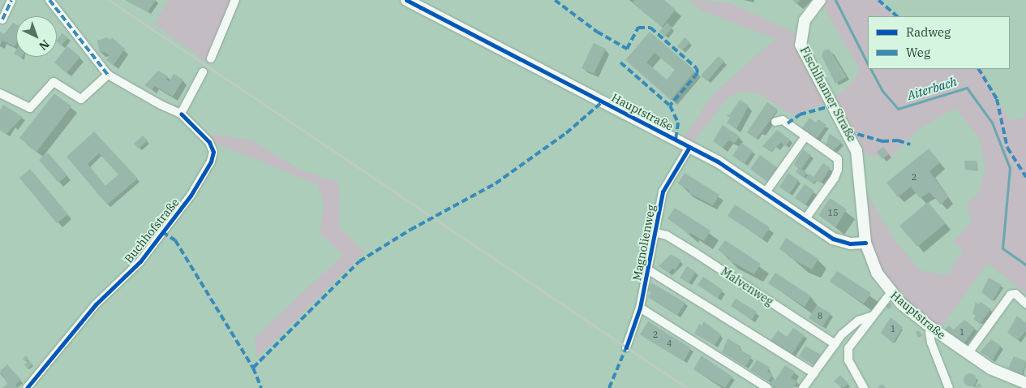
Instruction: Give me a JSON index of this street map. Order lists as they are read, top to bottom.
{
  "streets": {
    "street": [
      "Fischlhamer Straße",
      "Hauptstraße",
      "Buchhofstraße",
      "Magnolienweg",
      "Malvenweg"
    ]
  },
  "crossings": [
    ["Fischlhamer Straße", "Hauptstraße"],
    ["Hauptstraße", "Magnolienweg"],
    ["Magnolienweg", "Malvenweg"]
  ],
  "water": ["Aiterbach"],
  "house_numbers": [
    "2",
    "15",
    "8",
    "1",
    "1",
    "2",
    "4"
  ],
  "legend": ["Radweg", "Weg"],
  "north": "bottom right"
}
